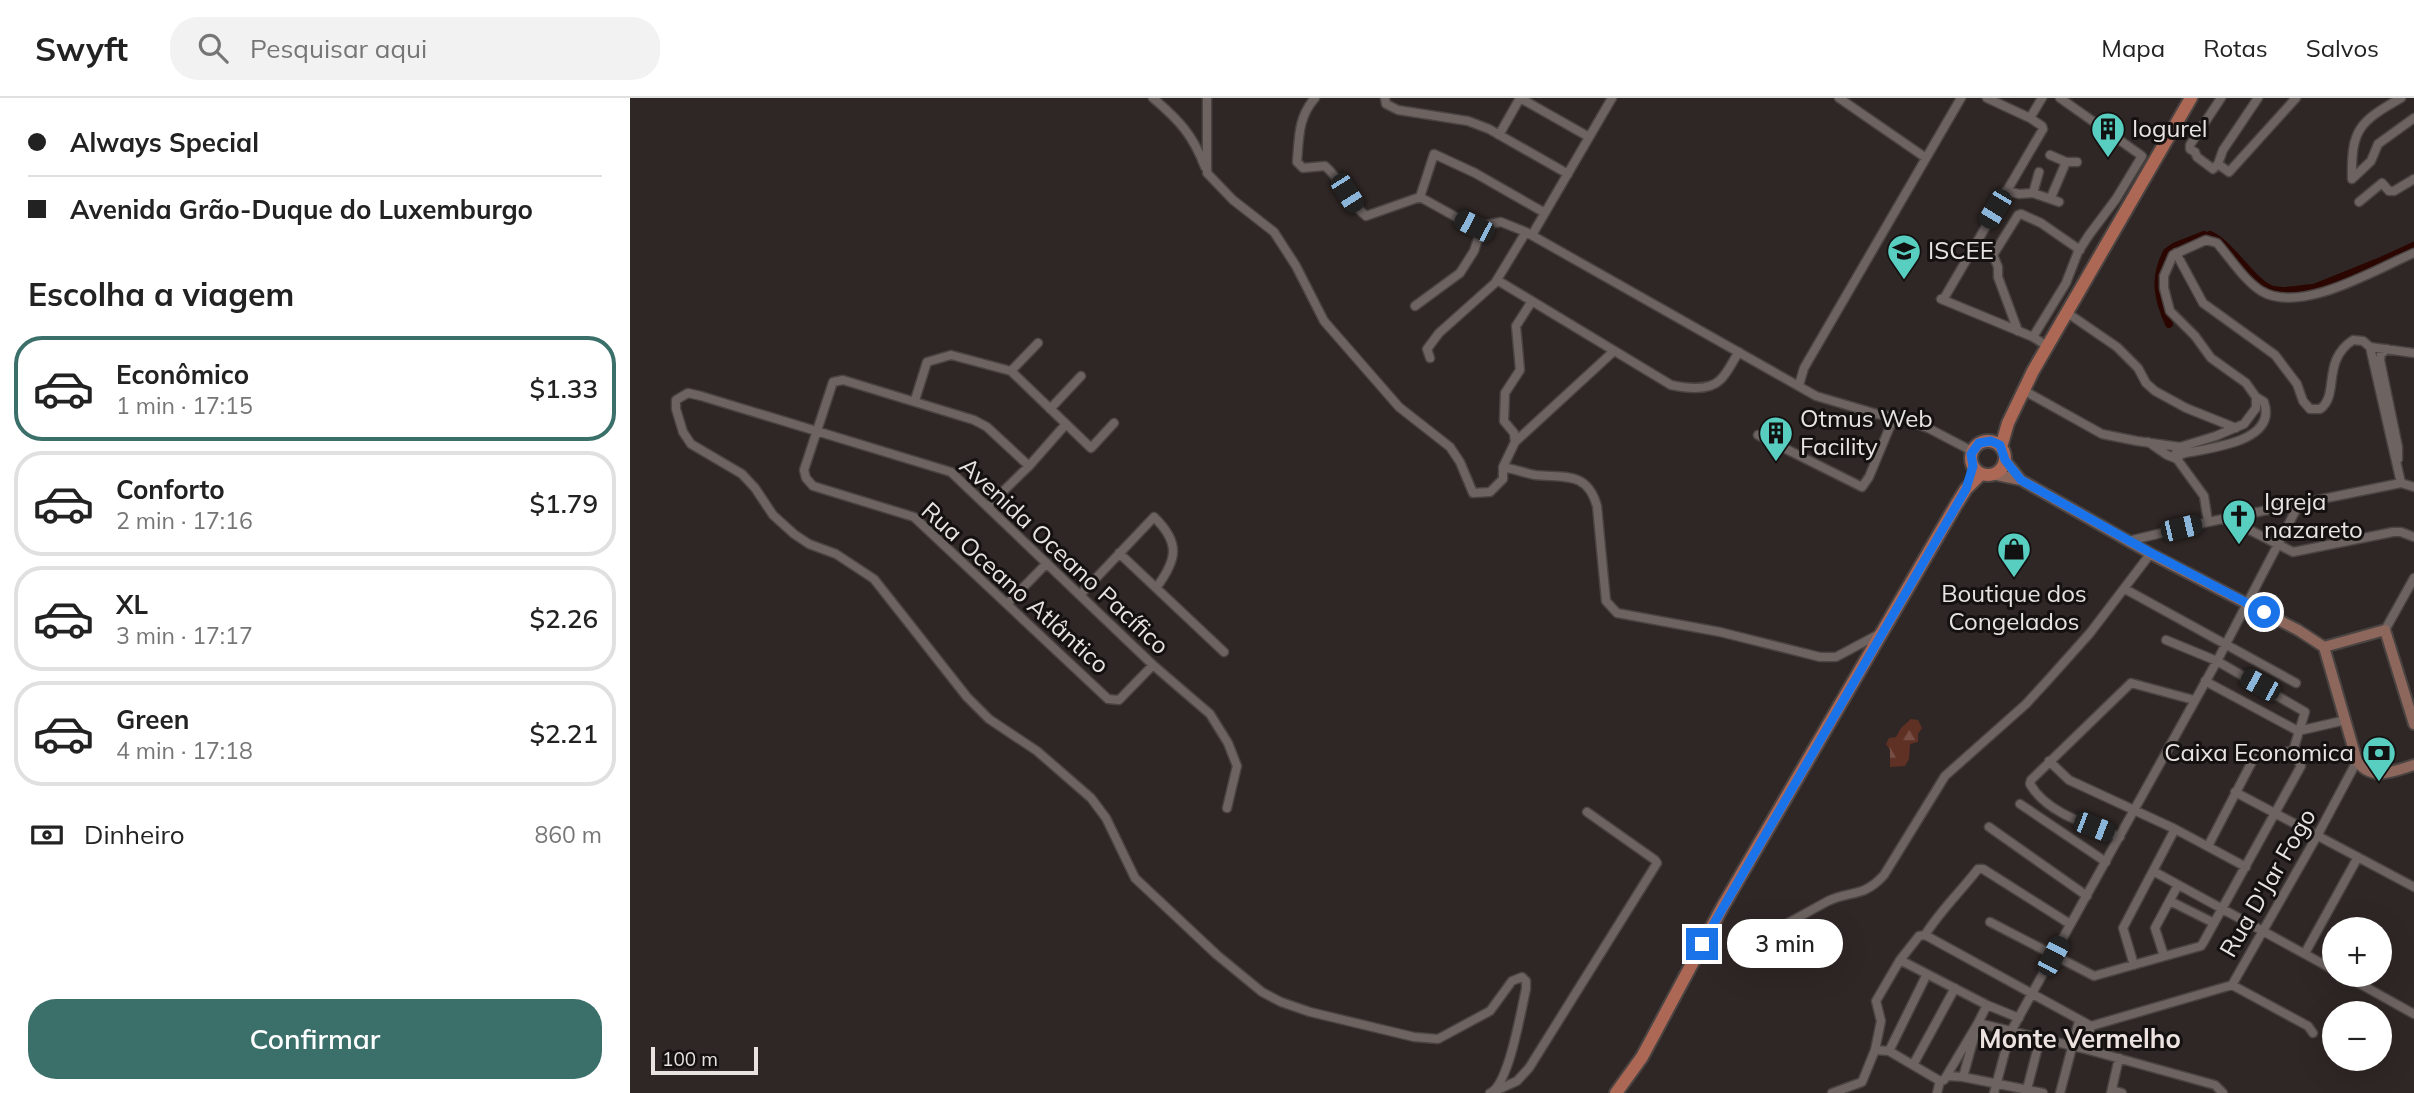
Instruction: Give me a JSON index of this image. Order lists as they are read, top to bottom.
{
  "streets": {
    "street": ["Avenida Oceano Pacífico", "Rua Oceano Atlântico", "Rua D'Jar Fogo"]
  },
  "crossings": [
    ["Avenida Oceano Pacífico", "Rua Oceano Atlântico"]
  ],
  "districts": ["Monte Vermelho"],
  "places": {
    "building": ["Iogurel", "Otmus Web Facility"],
    "school or university": ["ISCEE"],
    "church": ["Igreja nazareto"],
    "shop": ["Boutique dos Congelados"],
    "bank": ["Caixa Economica"]
  },
  "scale_bar": "100 m",
  "page": {
    "header": "Swyft",
    "search": "Pesquisar aqui",
    "nav": ["Mapa", "Rotas", "Salvos"],
    "banner": ["Always Special", "Avenida Grão-Duque do Luxemburgo"],
    "heading": "Escolha a viagem",
    "list": [
      {
        "name": "Econômico",
        "note": "1 min · 17:15",
        "value": "$1.33"
      },
      {
        "name": "Conforto",
        "note": "2 min · 17:16",
        "value": "$1.79"
      },
      {
        "name": "XL",
        "note": "3 min · 17:17",
        "value": "$2.26"
      },
      {
        "name": "Green",
        "note": "4 min · 17:18",
        "value": "$2.21"
      }
    ],
    "pay": ["Dinheiro", "860 m"],
    "map_buttons": ["+", "−"],
    "bubble": "3 min",
    "buttons": "Confirmar",
    "scale": "100 m"
  }
}
